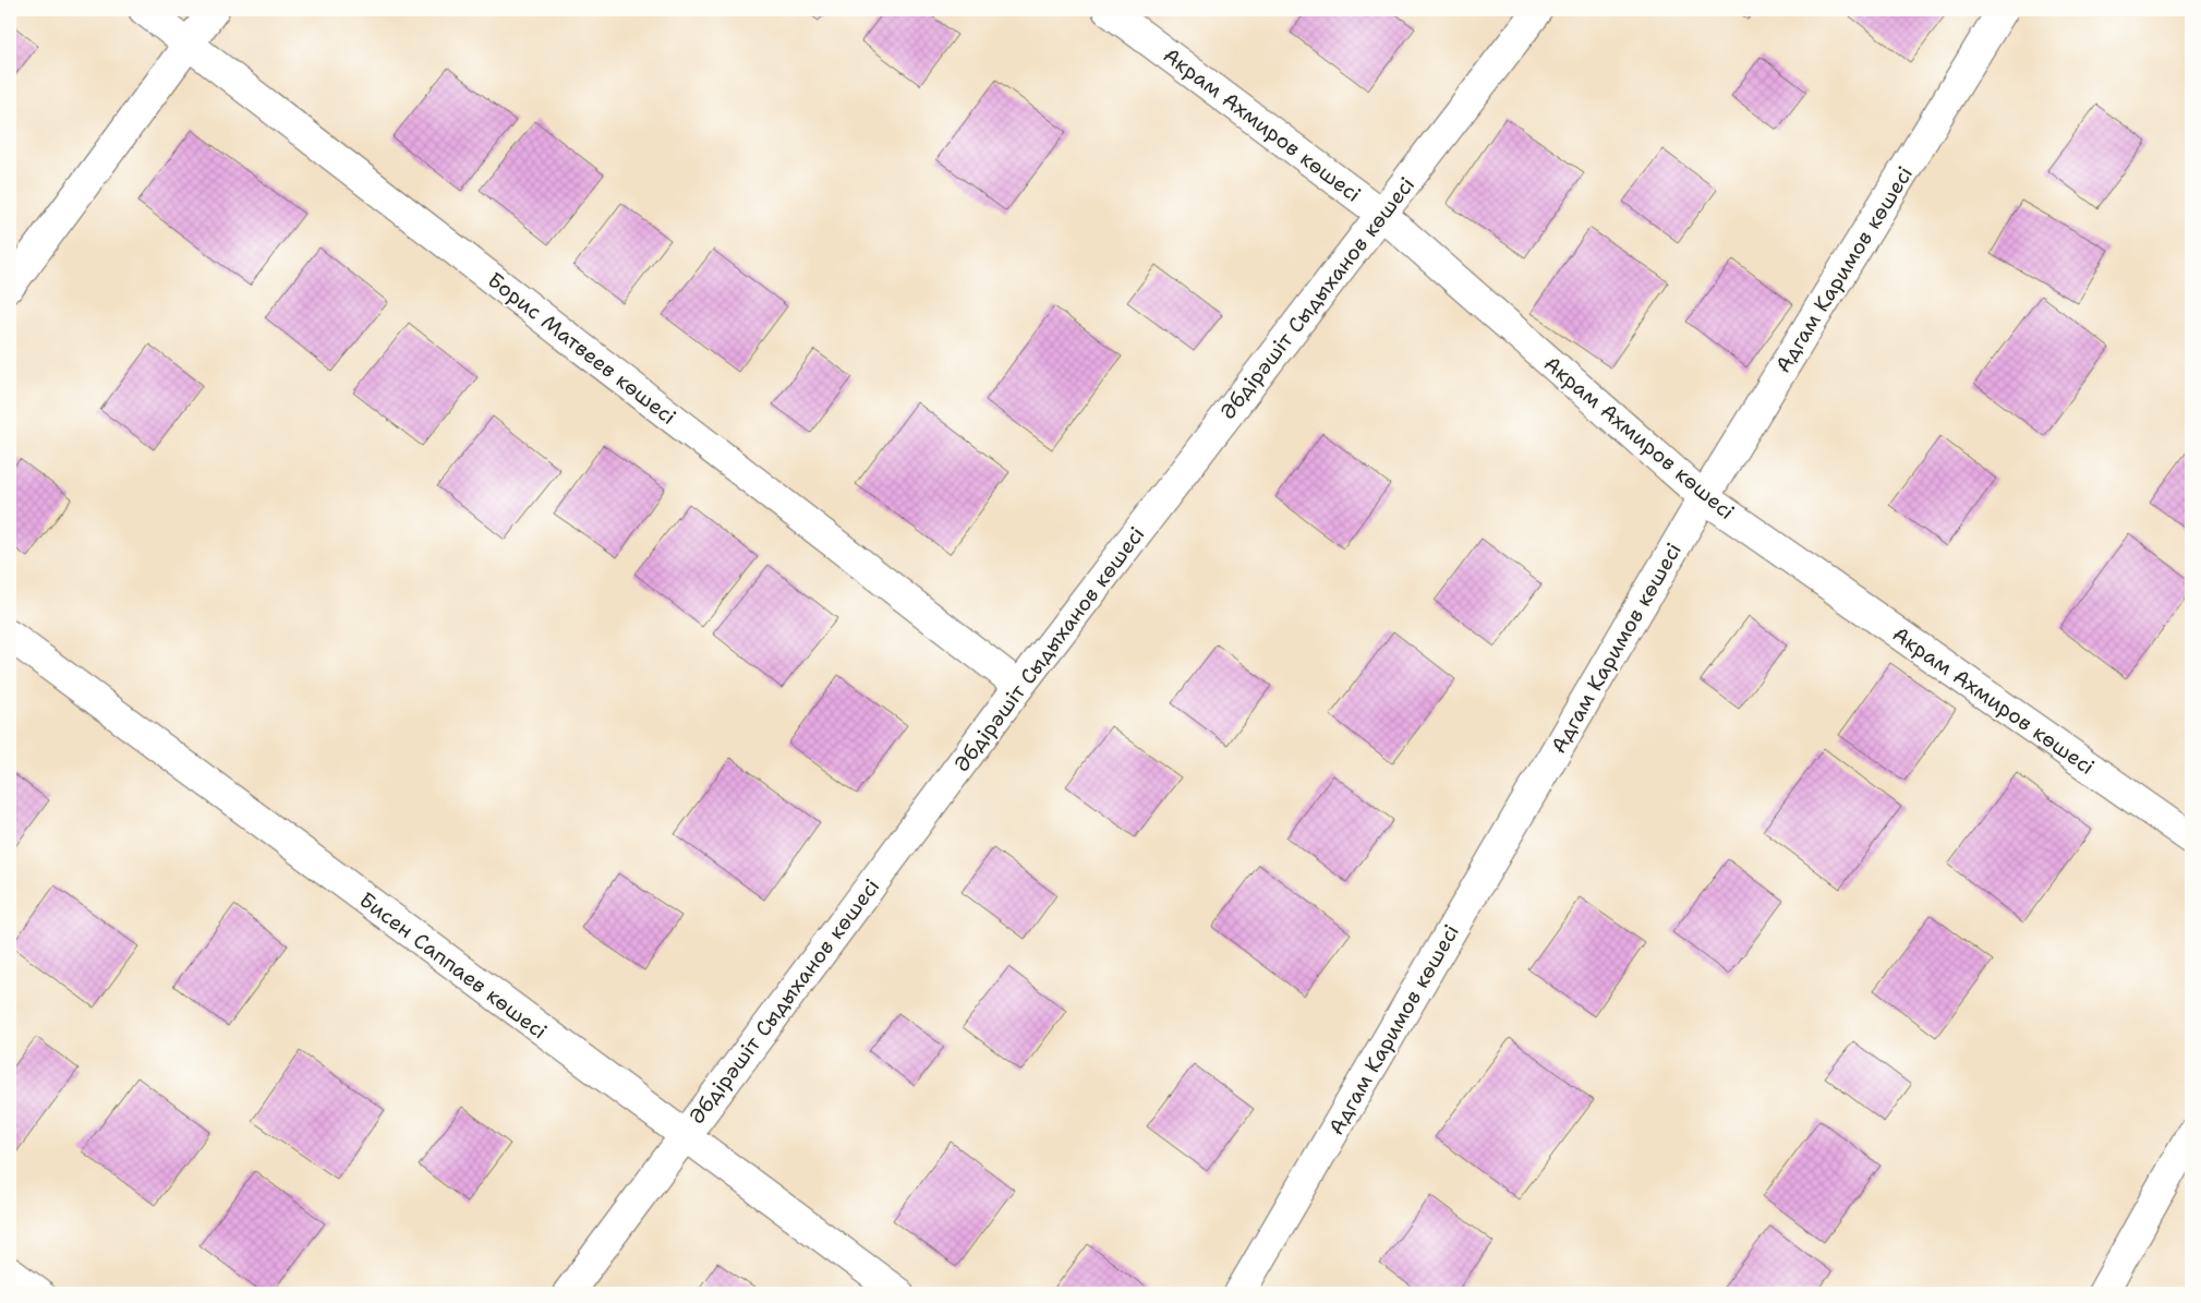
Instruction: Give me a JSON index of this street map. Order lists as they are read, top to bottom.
{
  "streets": {
    "street": [
      "Акрам Ахмиров көшесі",
      "Адгам Каримов көшесі",
      "Әбдірәшіт Сыдыханов көшесі",
      "Борис Матвеев көшесі",
      "Бисен Саппаев көшесі"
    ]
  },
  "crossings": [
    ["Акрам Ахмиров көшесі", "Адгам Каримов көшесі"],
    ["Акрам Ахмиров көшесі", "Әбдірәшіт Сыдыханов көшесі"],
    ["Әбдірәшіт Сыдыханов көшесі", "Борис Матвеев көшесі"],
    ["Әбдірәшіт Сыдыханов көшесі", "Бисен Саппаев көшесі"]
  ]
}
